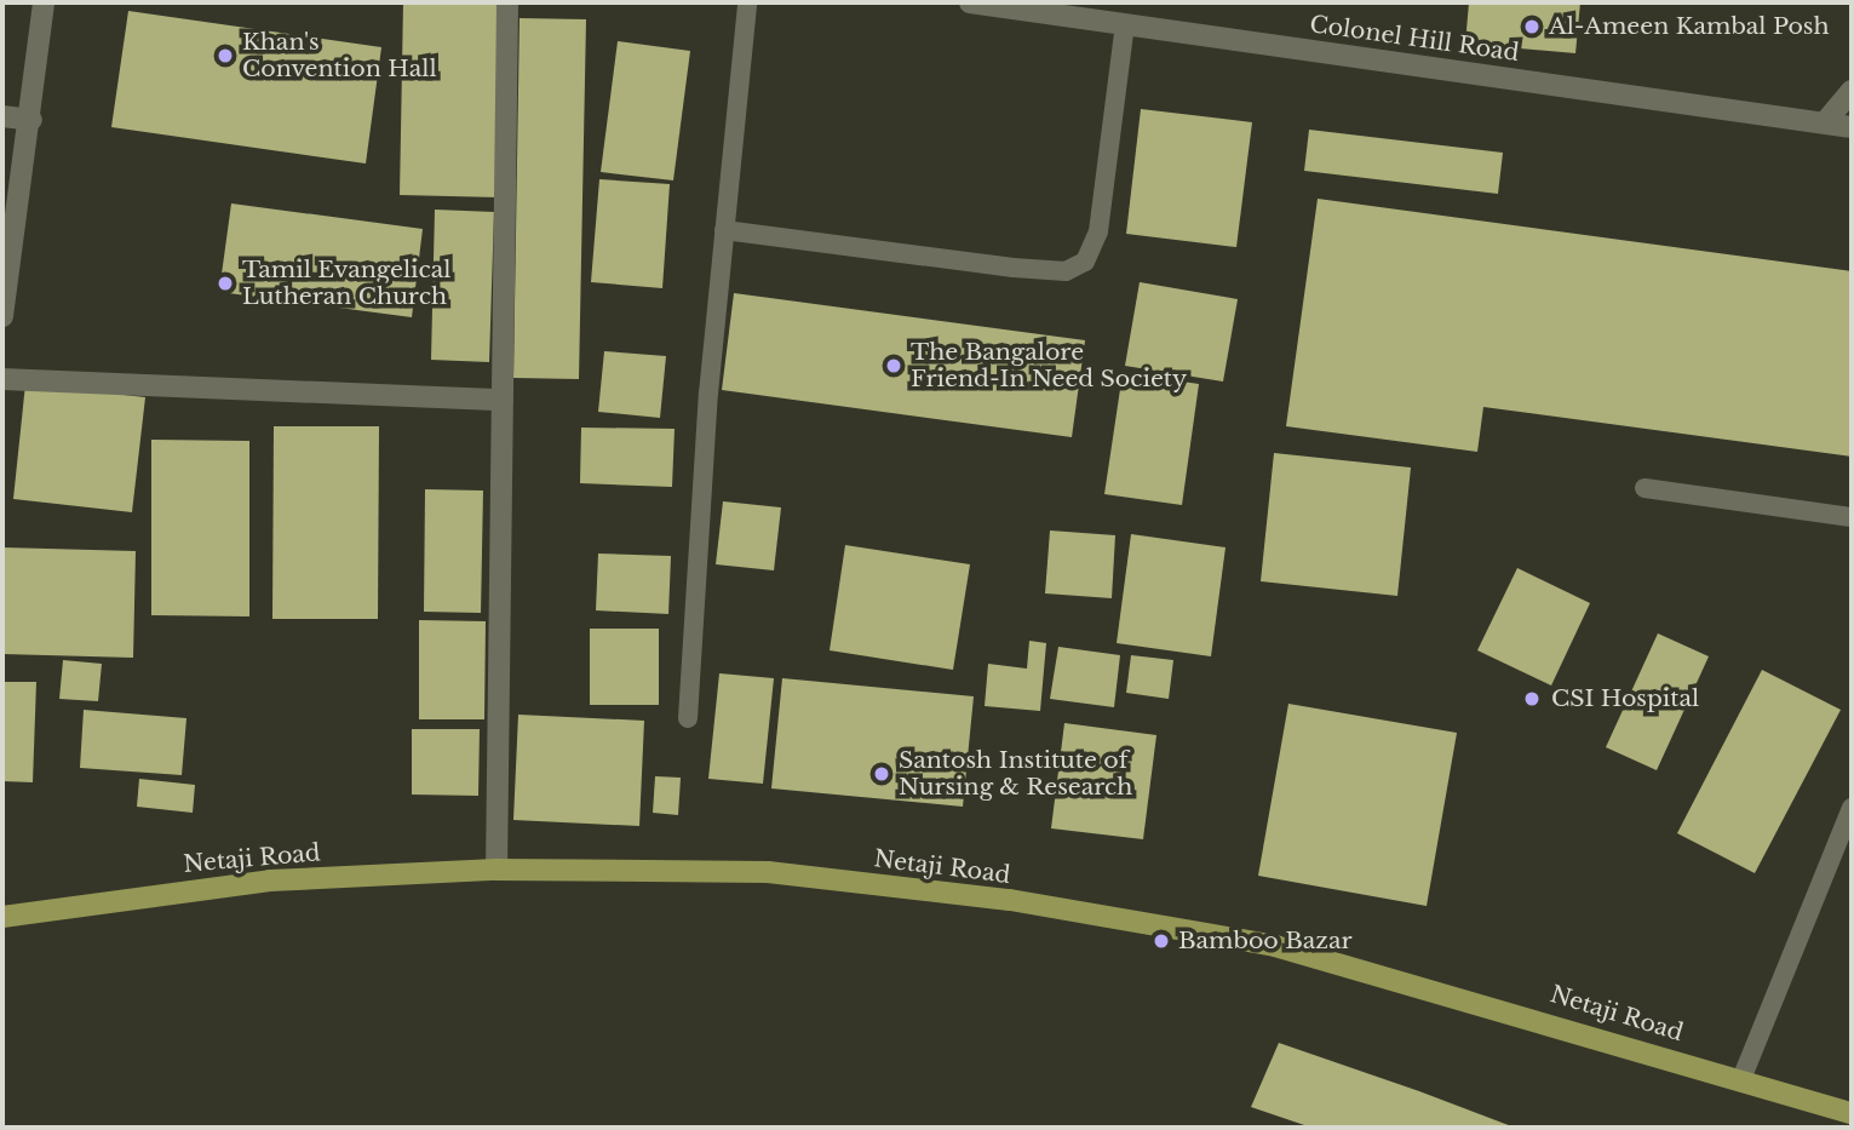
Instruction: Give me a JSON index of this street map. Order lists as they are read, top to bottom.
{
  "streets": {
    "main road": ["Netaji Road"],
    "street": ["Colonel Hill Road"]
  },
  "places": [
    "Al-Ameen Kambal Posh",
    "Khan's Convention Hall",
    "Tamil Evangelical Lutheran Church",
    "The Bangalore Friend-In Need Society",
    "CSI Hospital",
    "Santosh Institute of Nursing & Research",
    "Bamboo Bazar"
  ]
}
